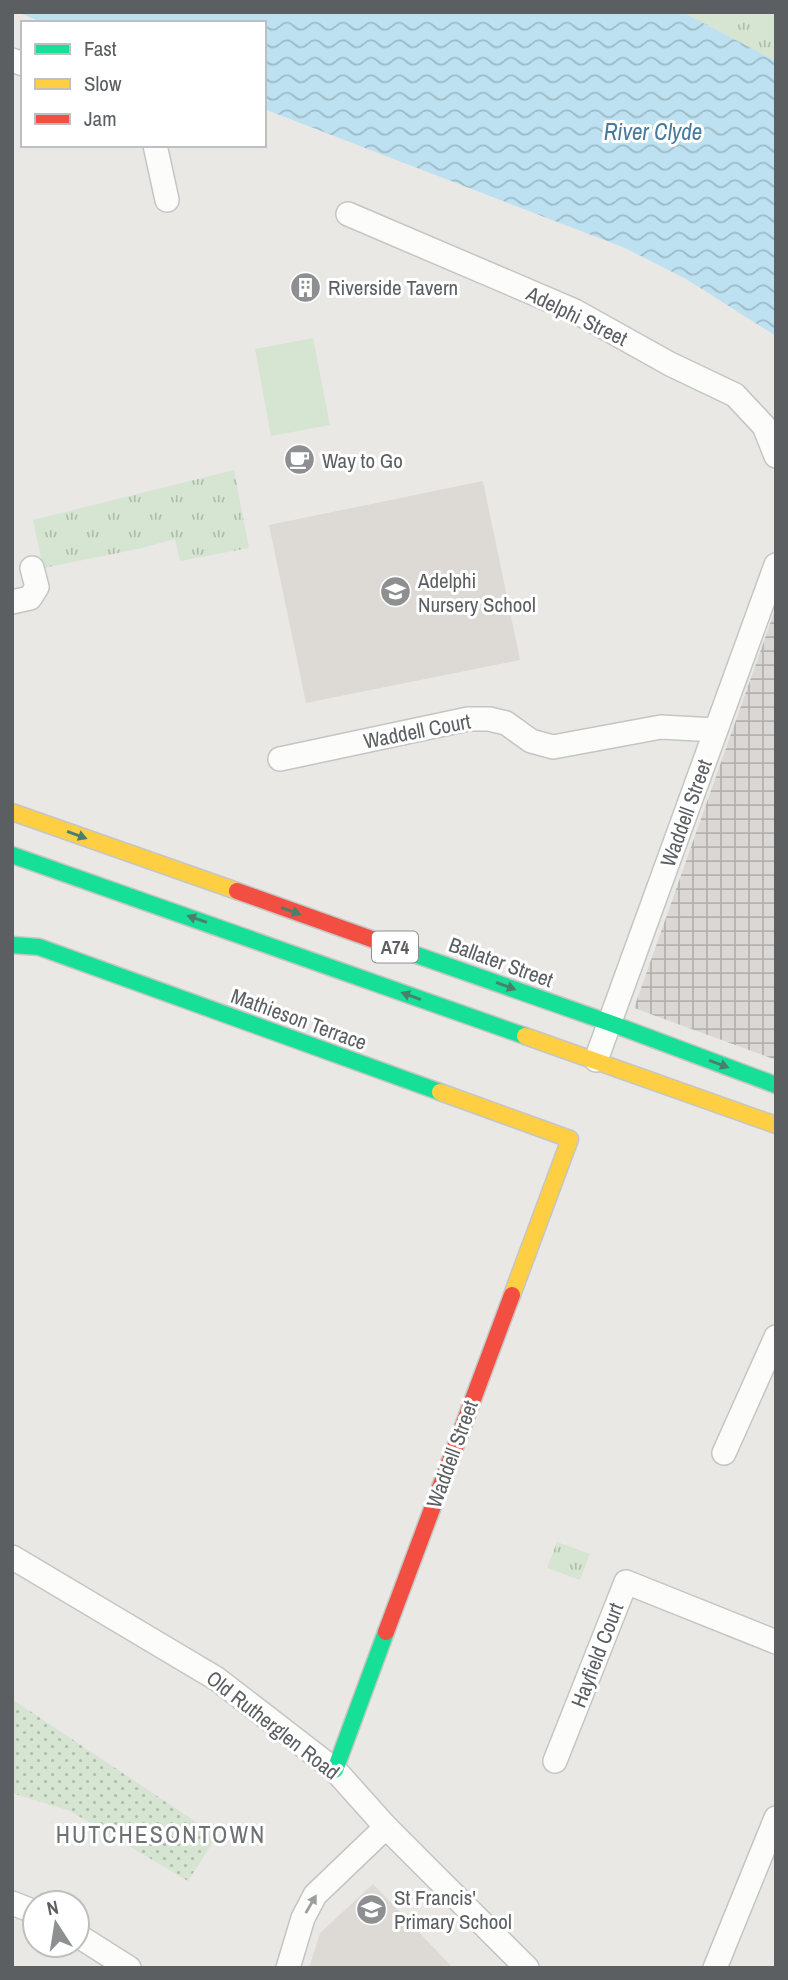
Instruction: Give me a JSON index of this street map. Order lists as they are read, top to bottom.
{
  "streets": {
    "main road": [
      "Waddell Street",
      "A74",
      "Ballater Street",
      "Mathieson Terrace"
    ],
    "street": [
      "Adelphi Street",
      "Waddell Court",
      "Hayfield Court",
      "Old Rutherglen Road"
    ]
  },
  "crossings": [
    ["Waddell Court", "Waddell Street"],
    ["Waddell Street", "A74"],
    ["Waddell Street", "Ballater Street"],
    ["Waddell Street", "Mathieson Terrace"],
    ["Waddell Street", "Old Rutherglen Road"]
  ],
  "districts": ["HUTCHESONTOWN"],
  "water": ["River Clyde"],
  "places": {
    "building": ["Riverside Tavern"],
    "cafe": ["Way to Go"],
    "school or university": ["Adelphi Nursery School", "St Francis' Primary School"]
  },
  "legend": ["Fast", "Slow", "Jam"],
  "north": "top"
}
